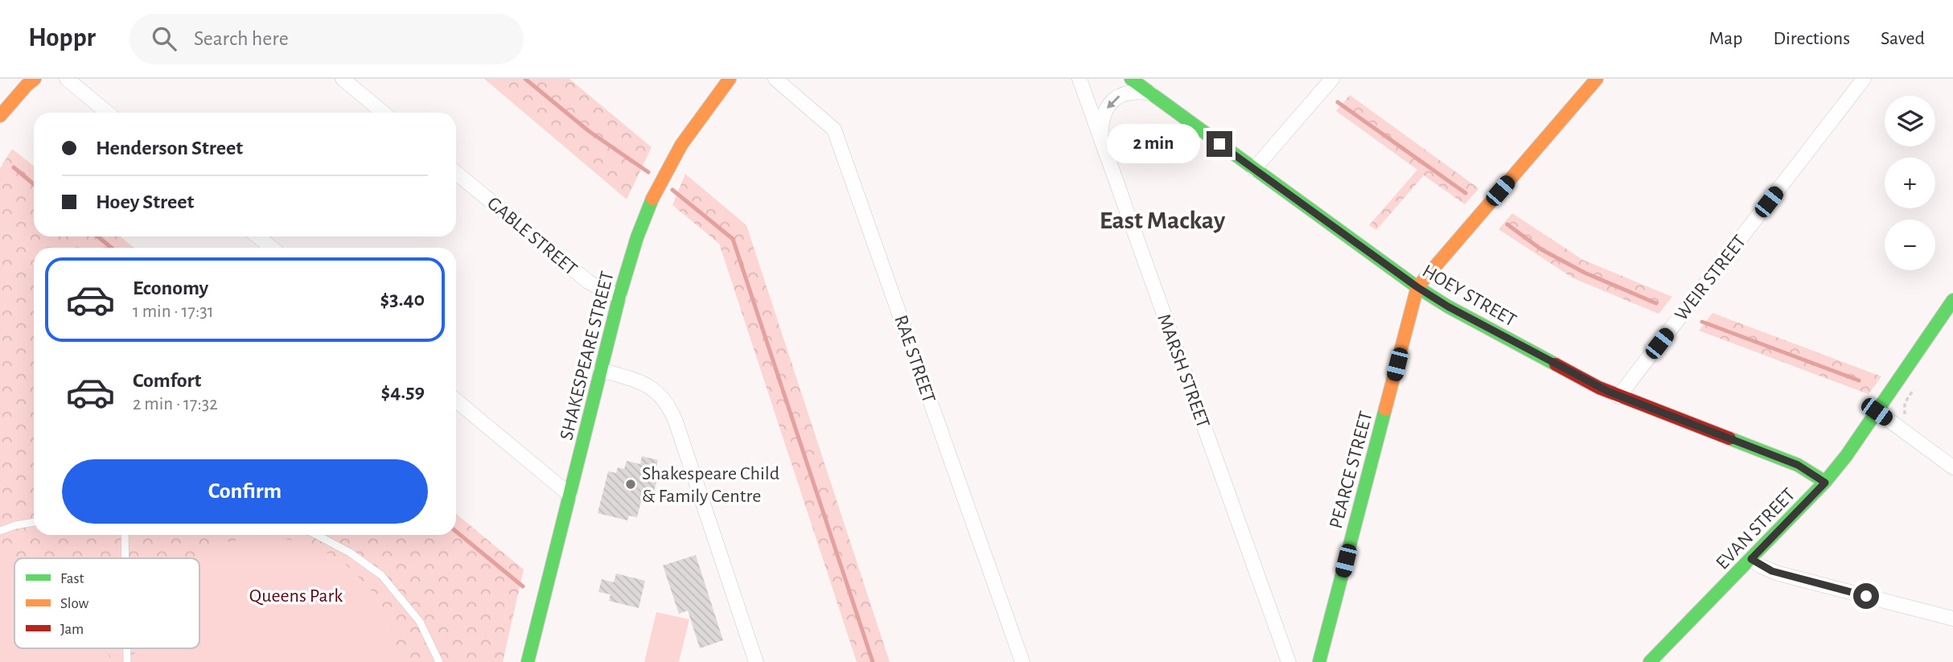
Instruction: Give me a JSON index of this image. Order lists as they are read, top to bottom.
{
  "streets": {
    "street": [
      "GABLE STREET",
      "WEIR STREET",
      "HOEY STREET",
      "SHAKESPEARE STREET",
      "RAE STREET",
      "MARSH STREET",
      "PEARCE STREET",
      "EVAN STREET"
    ]
  },
  "crossings": [
    ["GABLE STREET", "SHAKESPEARE STREET"],
    ["WEIR STREET", "HOEY STREET"],
    ["HOEY STREET", "PEARCE STREET"],
    ["HOEY STREET", "EVAN STREET"]
  ],
  "districts": ["East Mackay"],
  "parks": ["Queens Park"],
  "places": ["Shakespeare Child & Family Centre"],
  "legend": ["Fast", "Slow", "Jam"],
  "page": {
    "header": "Hoppr",
    "search": "Search here",
    "nav": ["Map", "Directions", "Saved"],
    "map_buttons": ["+", "−"],
    "banner": ["Henderson Street", "Hoey Street"],
    "bubble": "2 min",
    "list": [
      {
        "name": "Economy",
        "note": "1 min · 17:31",
        "value": "$3.40"
      },
      {
        "name": "Comfort",
        "note": "2 min · 17:32",
        "value": "$4.59"
      }
    ],
    "buttons": "Confirm"
  }
}
